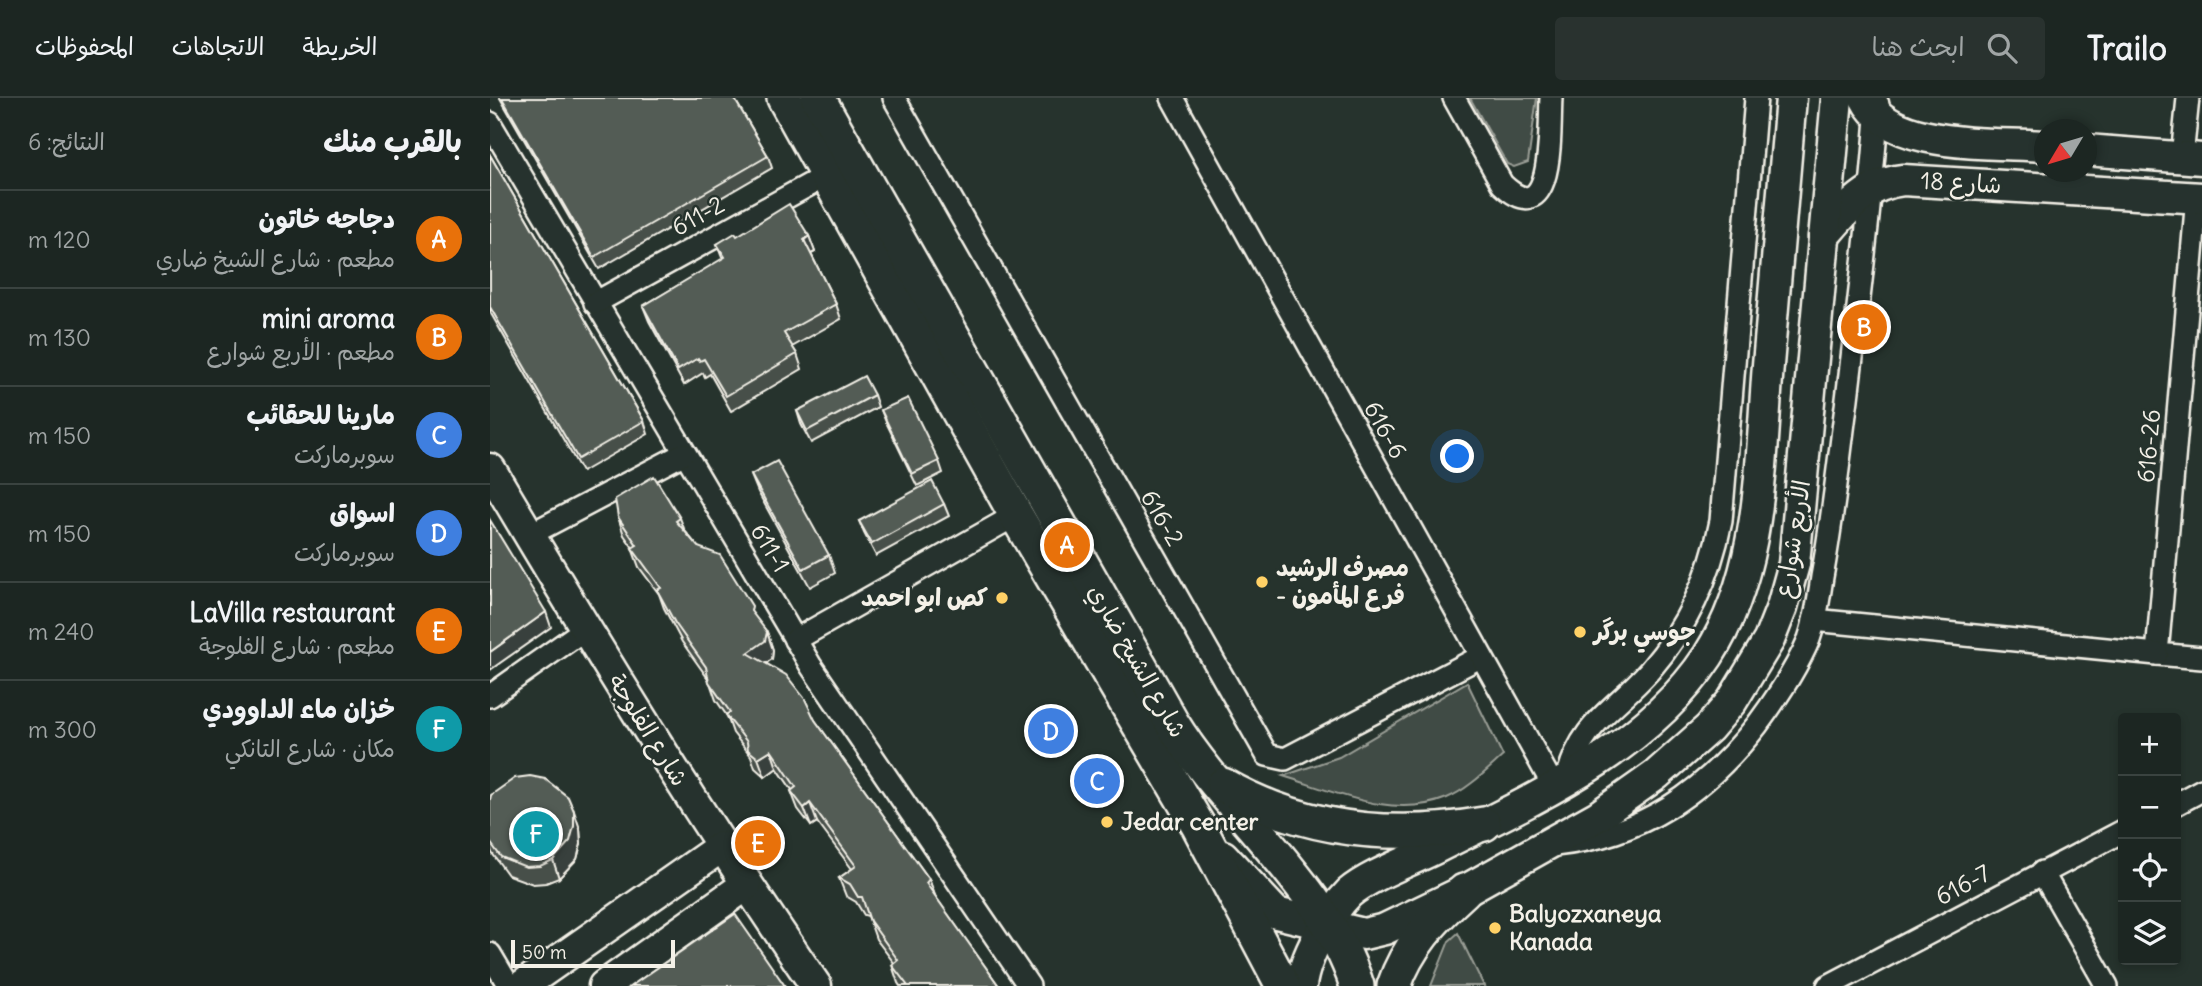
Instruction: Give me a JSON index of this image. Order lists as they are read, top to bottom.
{
  "streets": {
    "main road": [
      "شارع 18",
      "الأربع شوارع",
      "شارع الشيخ ضاري",
      "شارع الفلوجة"
    ],
    "street": [
      "611-2",
      "616-6",
      "616-26",
      "616-2",
      "611-1",
      "616-7"
    ]
  },
  "crossings": [
    ["شارع 18", "616-26"],
    ["شارع 18", "الأربع شوارع"],
    ["611-2", "611-1"],
    ["611-2", "شارع الشيخ ضاري"],
    ["616-6", "616-2"],
    ["616-6", "الأربع شوارع"],
    ["الأربع شوارع", "شارع الشيخ ضاري"]
  ],
  "places": [
    "مصرف الرشيد - فرع المأمون",
    "كص ابو احمد",
    "جوسي برگر",
    "Jedar center",
    "Balyozxaneya Kanada"
  ],
  "scale_bar": "50 m",
  "north": "bottom left",
  "page": {
    "header": "Trailo",
    "search": "ابحث هنا",
    "nav": ["الخريطة", "الاتجاهات", "المحفوظات"],
    "heading": ["بالقرب منك", "النتائج: 6"],
    "list": [
      {
        "mark": "A",
        "name": "دجاجه خاتون",
        "note": "مطعم · شارع الشيخ ضاري",
        "value": "120 m"
      },
      {
        "mark": "B",
        "name": "mini aroma",
        "note": "مطعم · الأربع شوارع",
        "value": "130 m"
      },
      {
        "mark": "C",
        "name": "مارينا للحقائب",
        "note": "سوبرماركت",
        "value": "150 m"
      },
      {
        "mark": "D",
        "name": "اسواق",
        "note": "سوبرماركت",
        "value": "150 m"
      },
      {
        "mark": "E",
        "name": "LaVilla restaurant",
        "note": "مطعم · شارع الفلوجة",
        "value": "240 m"
      },
      {
        "mark": "F",
        "name": "خزان ماء الداوودي",
        "note": "مكان · شارع التانكي",
        "value": "300 m"
      }
    ],
    "pins": [
      "B",
      "A",
      "D",
      "C",
      "F",
      "E"
    ],
    "map_buttons": ["+", "−"],
    "scale": "50 m"
  }
}
